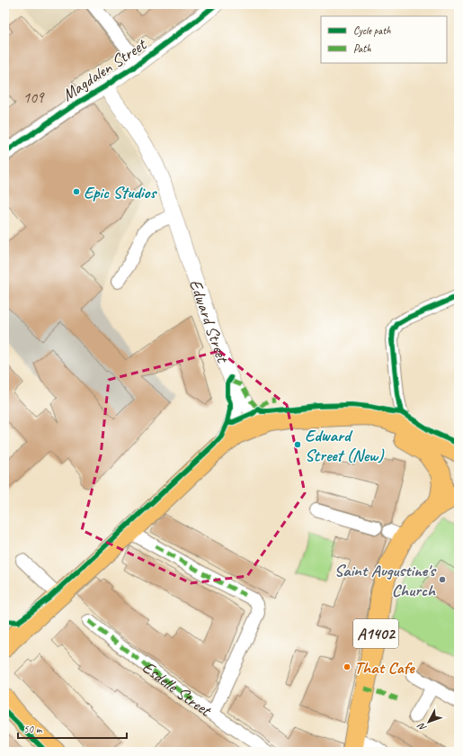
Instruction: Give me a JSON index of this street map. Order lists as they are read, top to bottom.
{
  "streets": {
    "main road": ["Edward Street", "A1402"],
    "street": ["Magdalen Street", "Esdelle Street"]
  },
  "crossings": [
    ["Magdalen Street", "Edward Street"]
  ],
  "places": [
    "Epic Studios",
    "Edward Street (New)",
    "Saint Augustine's Church",
    "That Cafe"
  ],
  "house_numbers": ["109"],
  "legend": ["Cycle path", "Path"],
  "scale_bar": "50 m",
  "north": "bottom left"
}
